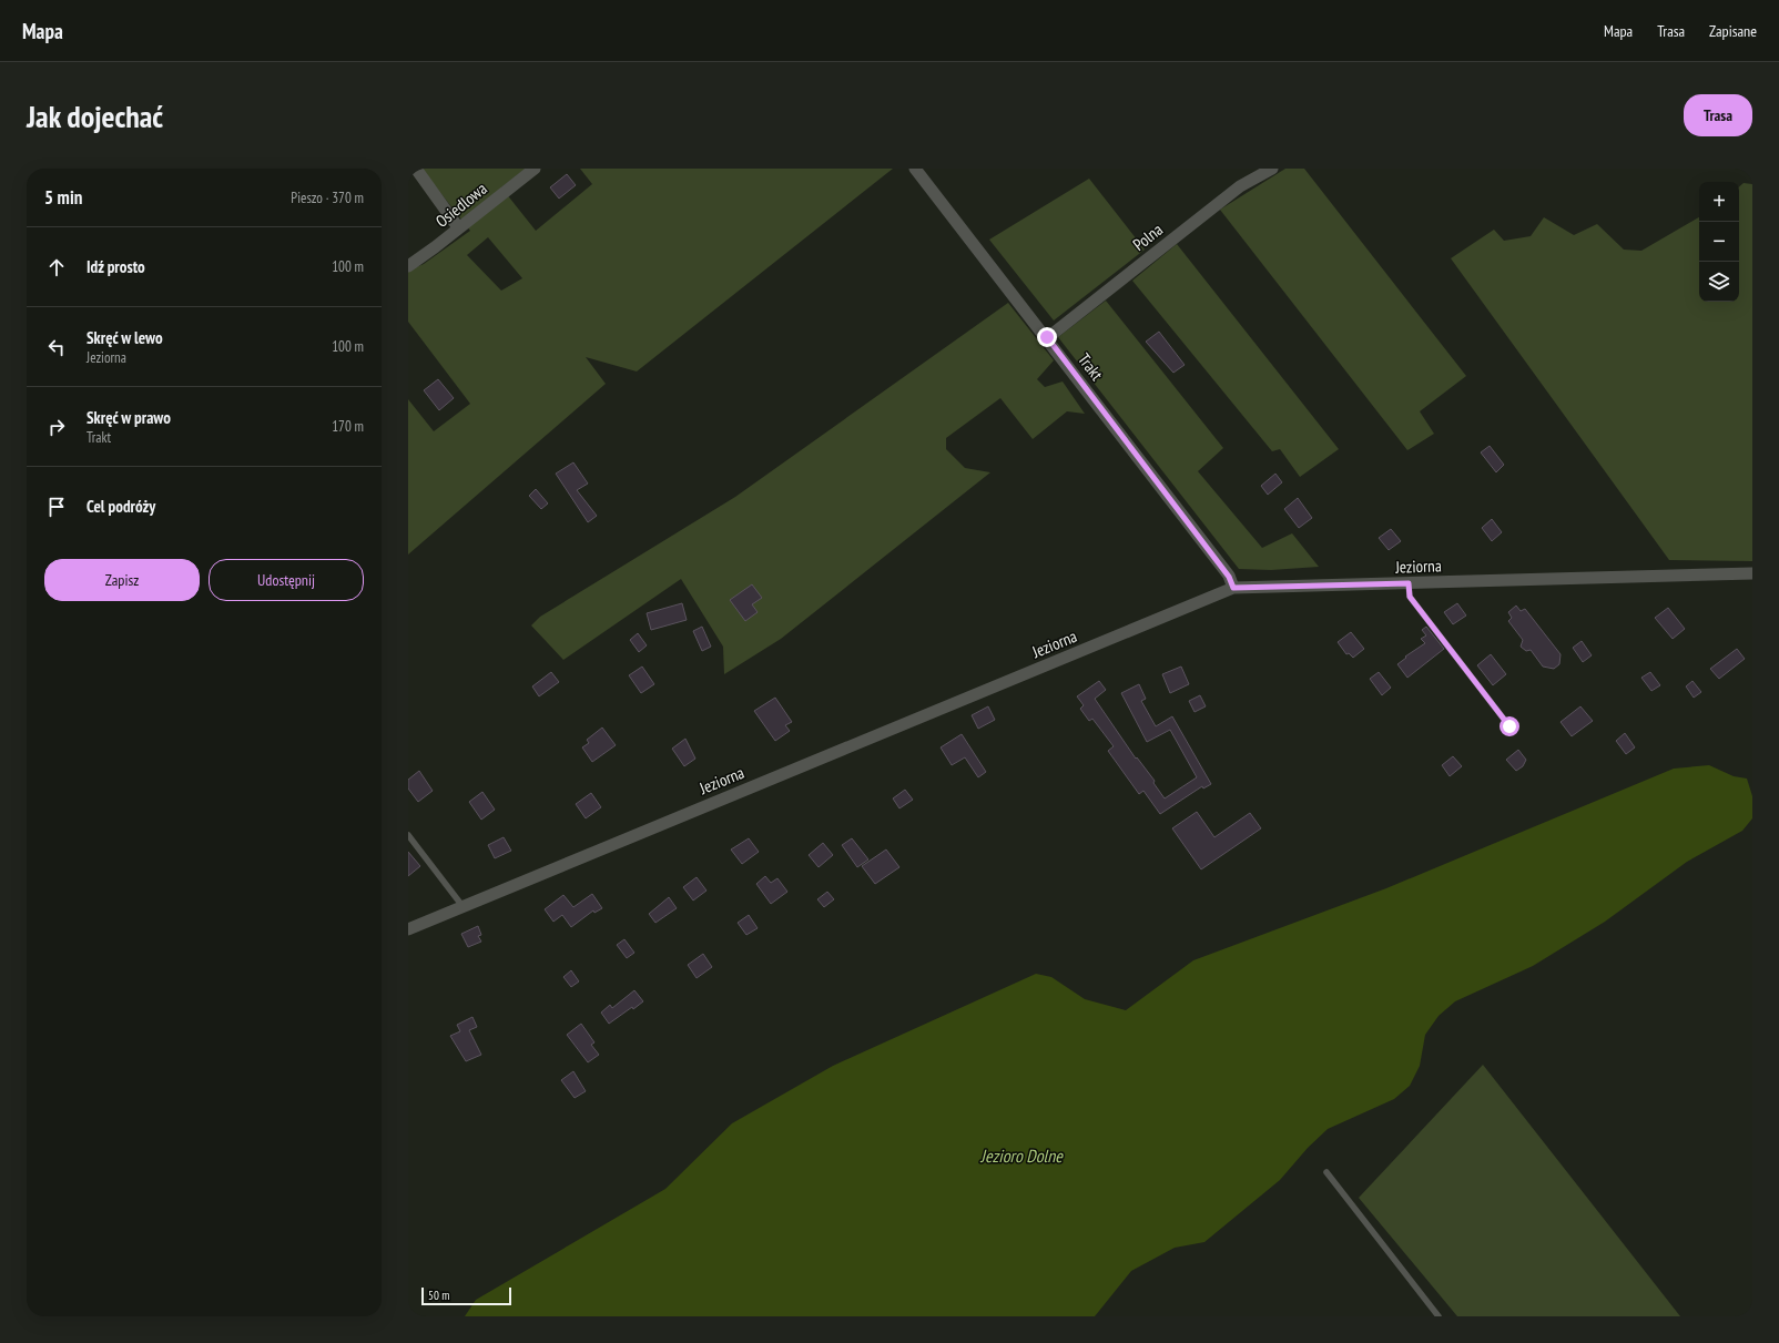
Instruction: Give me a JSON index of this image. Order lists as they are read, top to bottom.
{
  "streets": {
    "street": [
      "Osiedlowa",
      "Polna",
      "Trakt",
      "Jeziorna"
    ]
  },
  "crossings": [
    ["Polna", "Trakt"],
    ["Trakt", "Jeziorna"]
  ],
  "water": ["Jezioro Dolne"],
  "scale_bar": "50 m",
  "page": {
    "header": "Mapa",
    "nav": ["Mapa", "Trasa", "Zapisane"],
    "buttons": [
      "Trasa",
      ["Zapisz", "Udostępnij"]
    ],
    "title": "Jak dojechać",
    "heading": ["5 min", "Pieszo · 370 m"],
    "map_buttons": ["+", "−"],
    "list": [
      ["Idź prosto", "100 m"],
      ["Skręć w lewo", "Jeziorna", "100 m"],
      ["Skręć w prawo", "Trakt", "170 m"],
      "Cel podróży"
    ],
    "scale": "50 m"
  }
}
